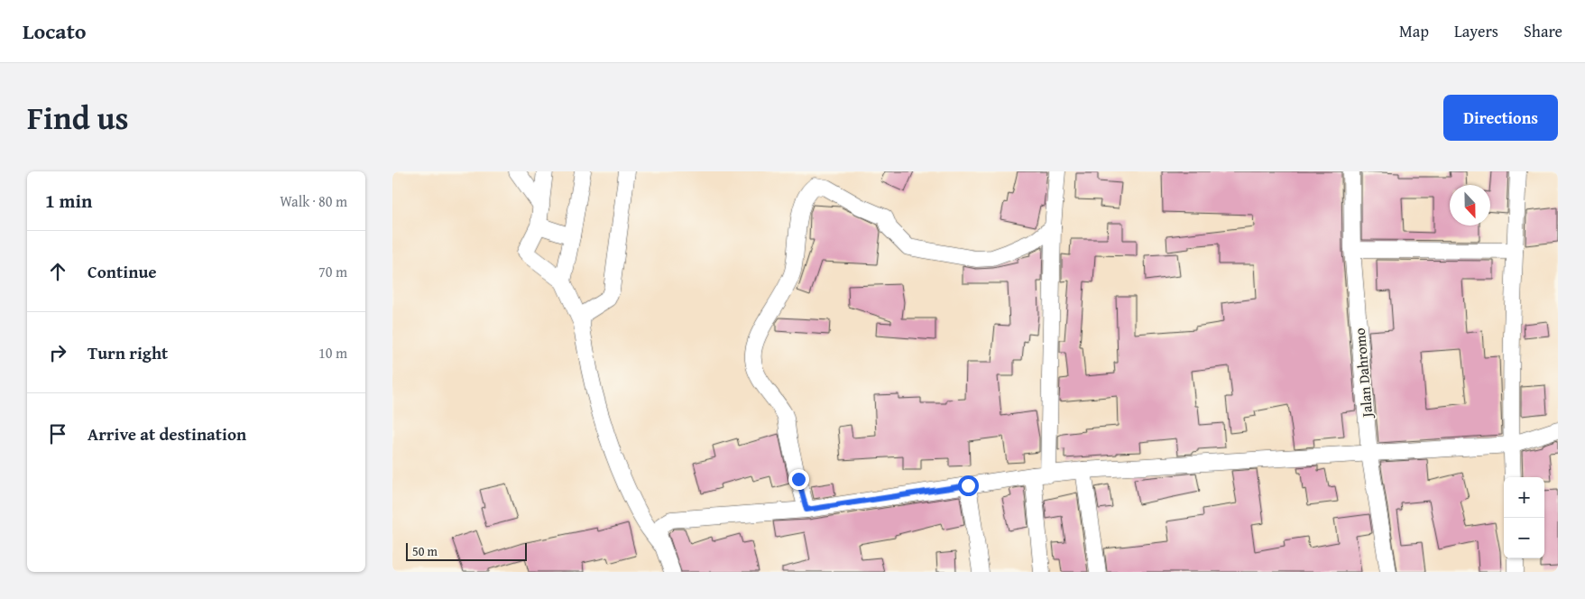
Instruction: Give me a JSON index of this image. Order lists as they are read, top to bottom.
{
  "streets": {
    "street": ["Jalan Dahromo"]
  },
  "scale_bar": "50 m",
  "north": "bottom",
  "page": {
    "header": "Locato",
    "nav": ["Map", "Layers", "Share"],
    "title": "Find us",
    "buttons": "Directions",
    "heading": ["1 min", "Walk · 80 m"],
    "list": [
      ["Continue", "70 m"],
      ["Turn right", "10 m"],
      "Arrive at destination"
    ],
    "map_buttons": ["+", "−"],
    "scale": "50 m"
  }
}
